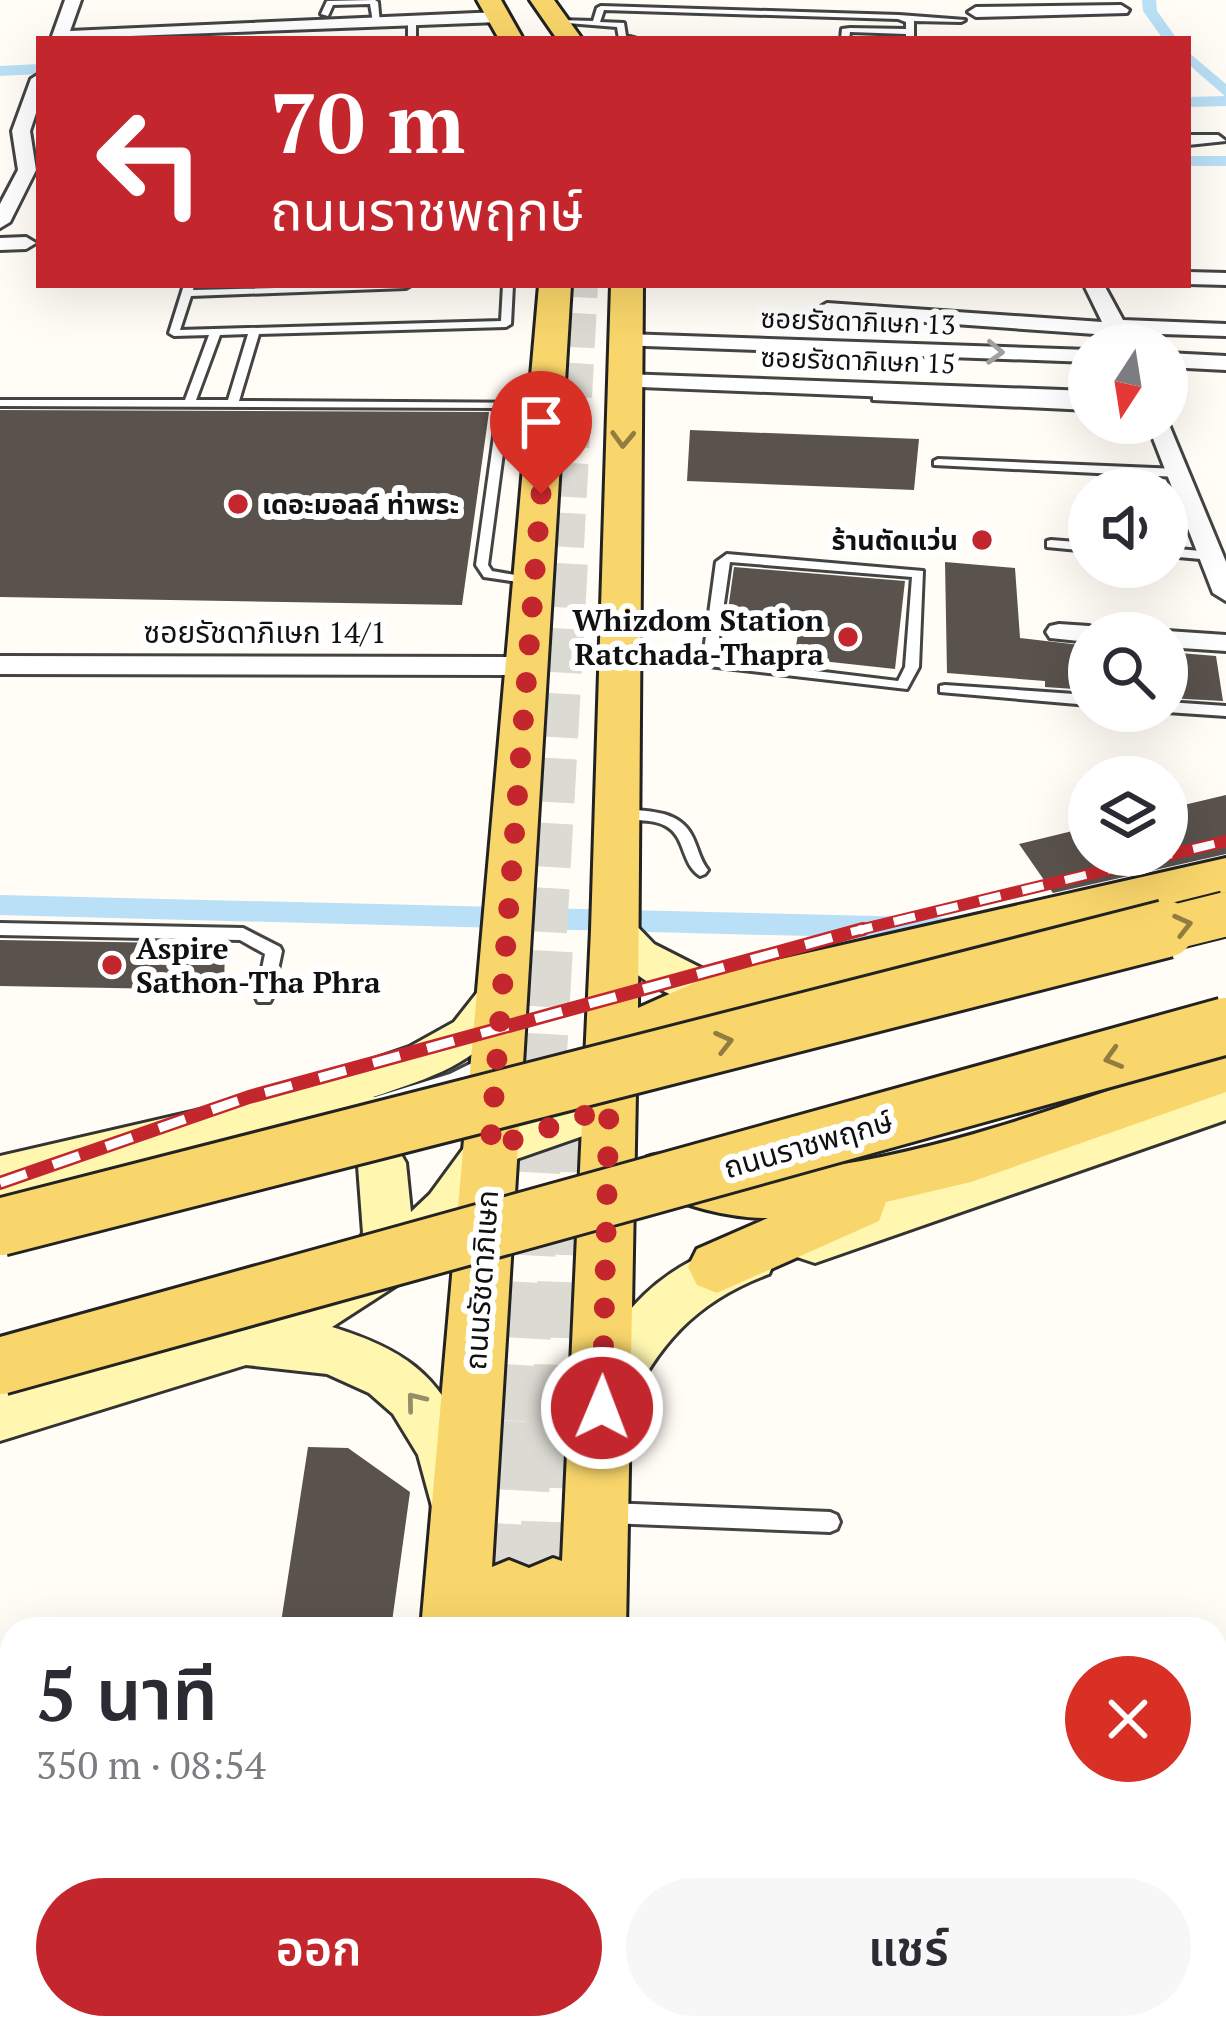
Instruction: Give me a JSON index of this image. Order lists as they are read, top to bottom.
{
  "streets": {
    "main road": ["ถนนราชพฤกษ์", "ถนนรัชดาภิเษก"],
    "street": ["ซอยรัชดาภิเษก 13", "ซอยรัชดาภิเษก 15", "ซอยรัชดาภิเษก 14/1"]
  },
  "crossings": [
    ["ซอยรัชดาภิเษก 13", "ถนนรัชดาภิเษก"],
    ["ซอยรัชดาภิเษก 15", "ถนนรัชดาภิเษก"],
    ["ซอยรัชดาภิเษก 14/1", "ถนนรัชดาภิเษก"]
  ],
  "places": [
    "เดอะมอลล์ ท่าพระ",
    "ร้านตัดแว่น",
    "Whizdom Station Ratchada-Thapra",
    "Aspire Sathon-Tha Phra"
  ],
  "north": "bottom",
  "page": {
    "turn": ["70 m", "ถนนราชพฤกษ์"],
    "heading": ["5 นาที", "350 m · 08:54"],
    "buttons": ["ออก", "แชร์"]
  }
}
